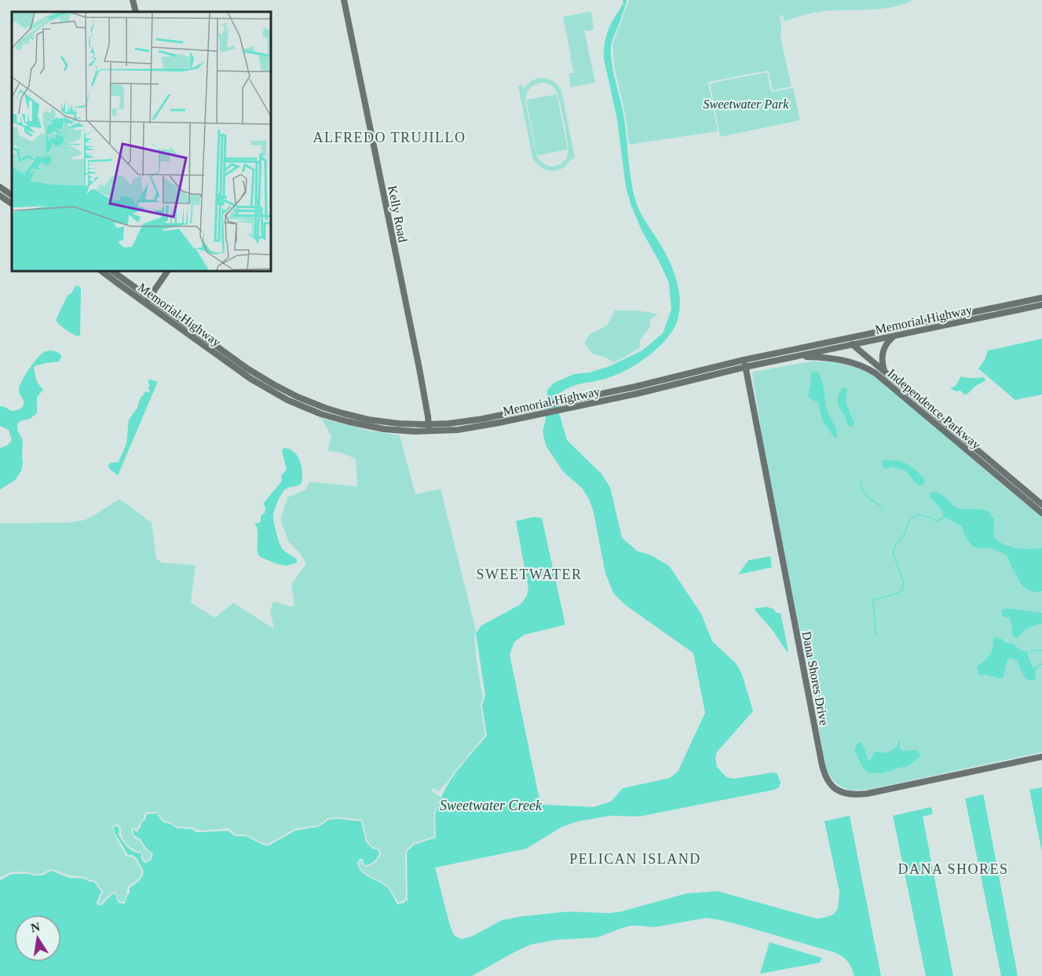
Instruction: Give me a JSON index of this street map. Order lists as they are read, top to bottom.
{
  "streets": {
    "main road": [
      "Kelly Road",
      "Memorial Highway",
      "Independence Parkway",
      "Dana Shores Drive"
    ]
  },
  "crossings": [
    ["Kelly Road", "Memorial Highway"],
    ["Memorial Highway", "Independence Parkway"],
    ["Memorial Highway", "Dana Shores Drive"]
  ],
  "districts": [
    "ALFREDO TRUJILLO",
    "SWEETWATER",
    "PELICAN ISLAND",
    "DANA SHORES"
  ],
  "water": ["Sweetwater Creek"],
  "parks": ["Sweetwater Park"],
  "north": "top"
}
